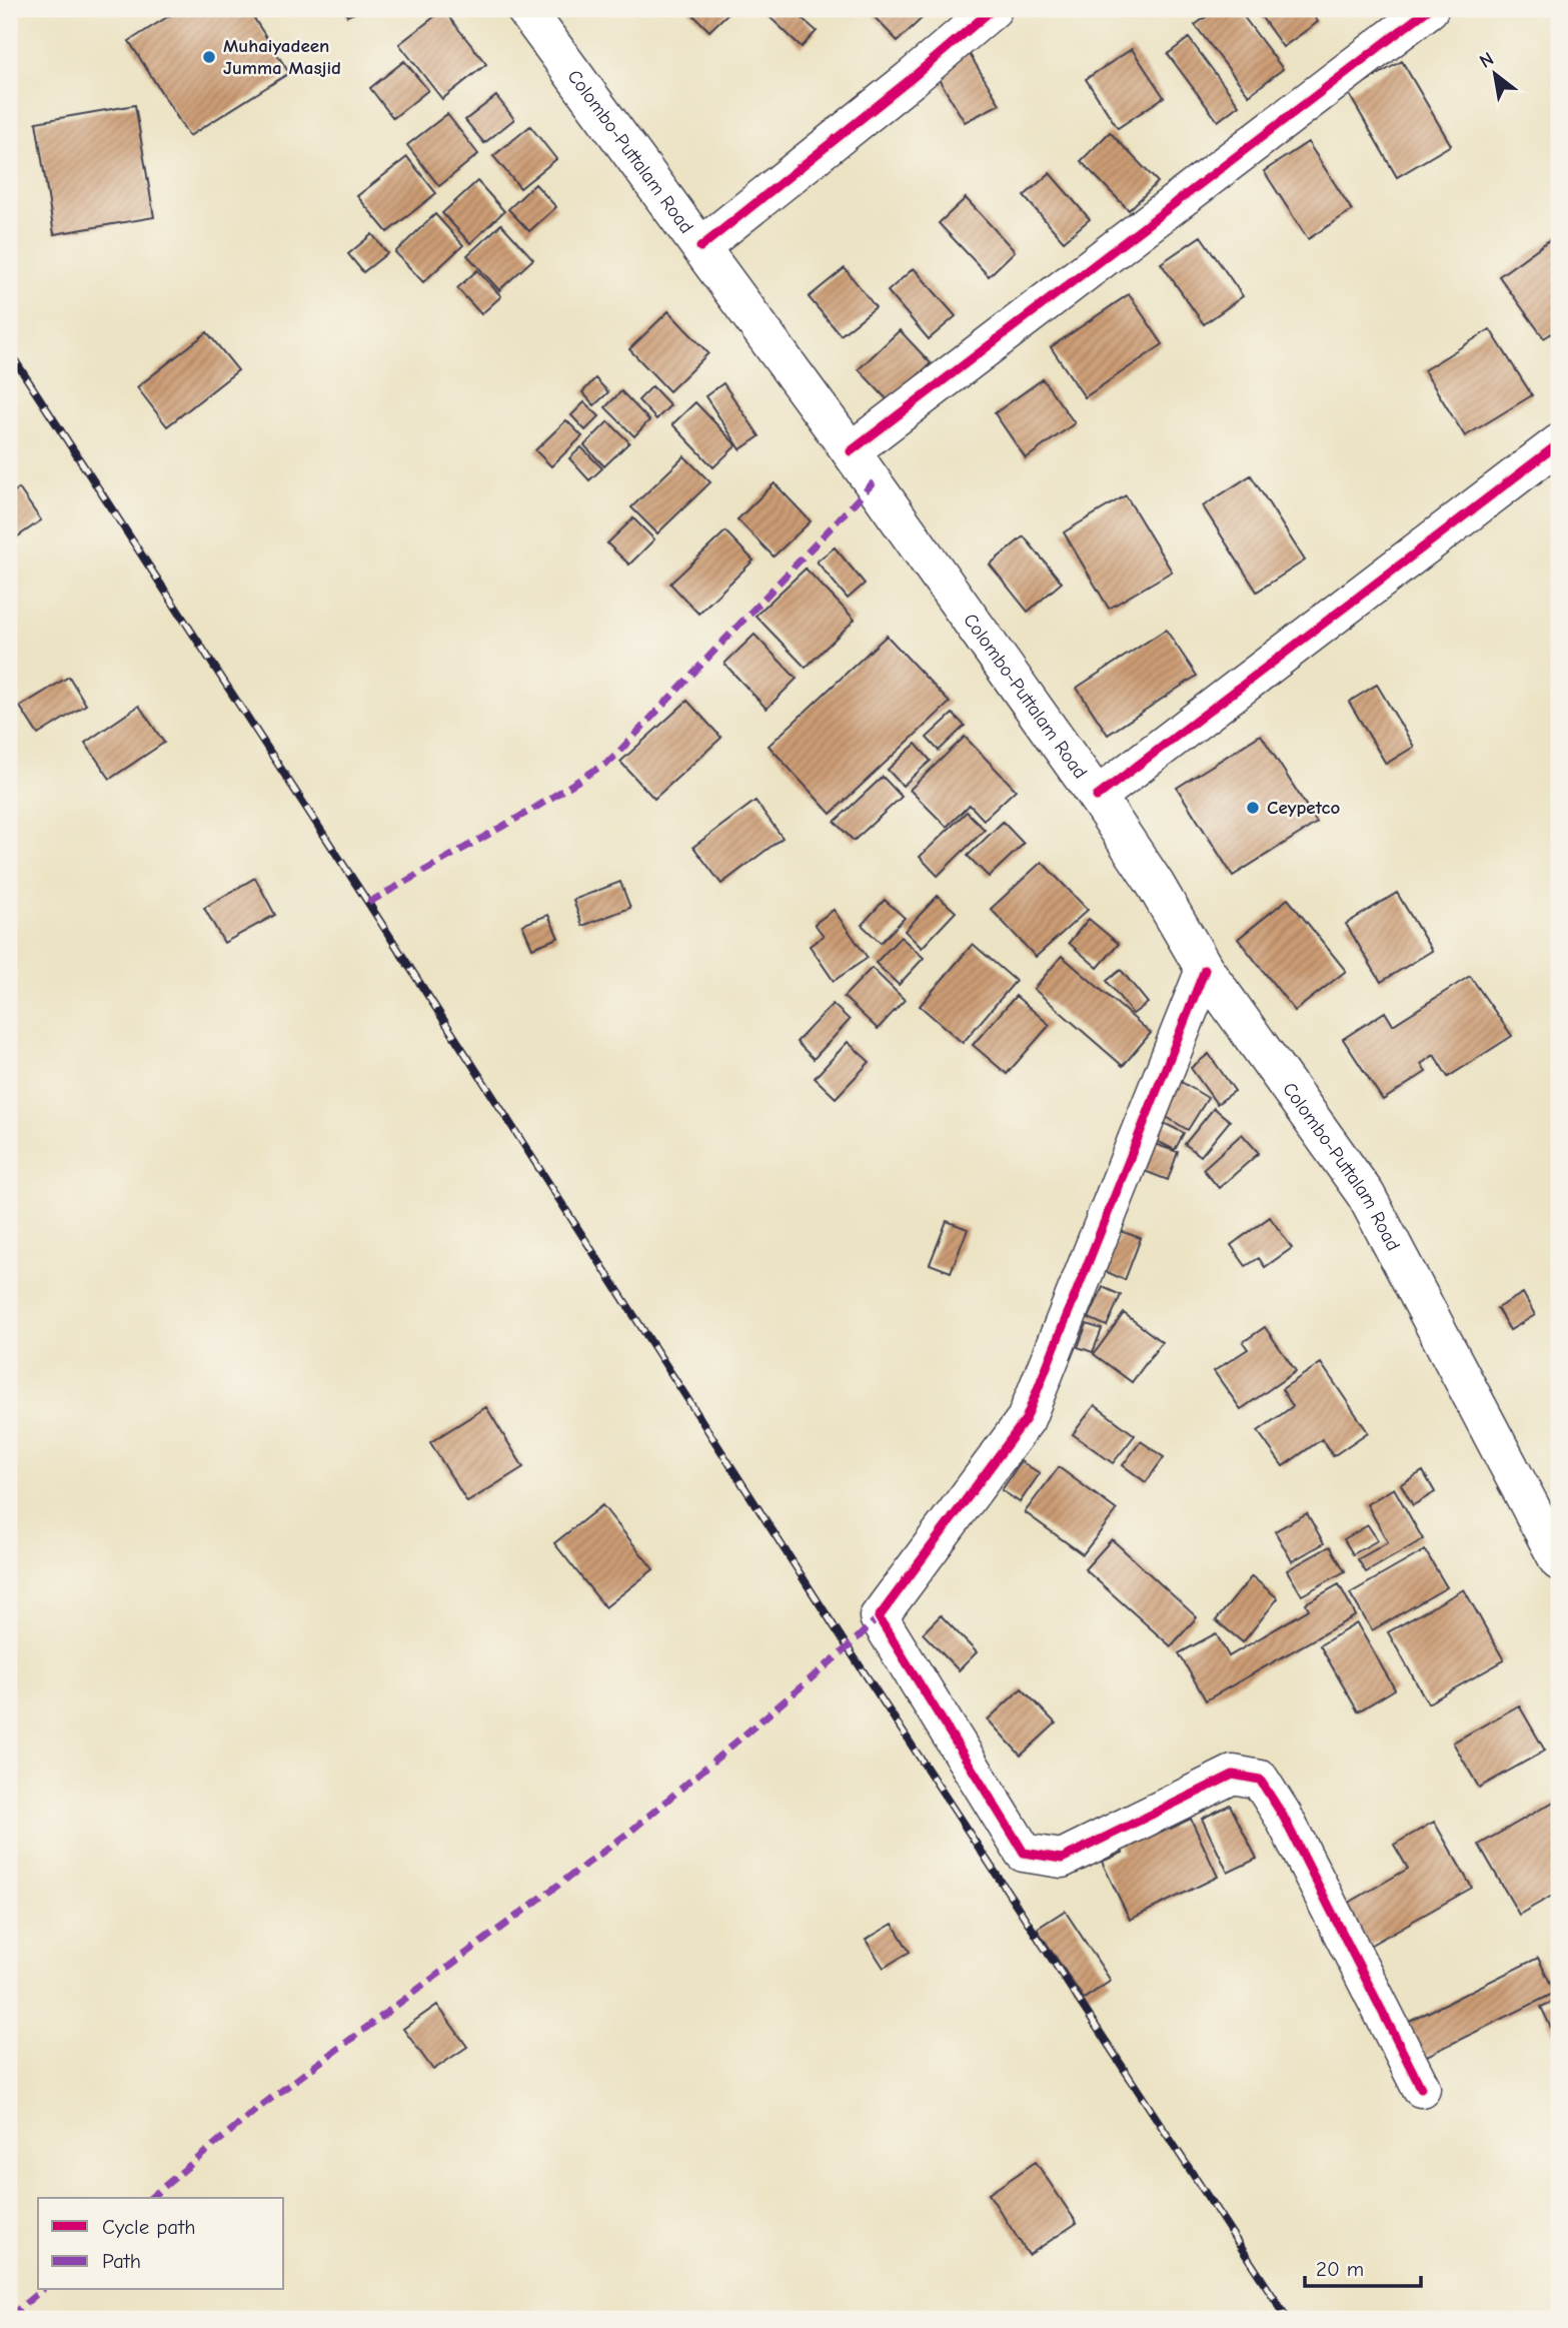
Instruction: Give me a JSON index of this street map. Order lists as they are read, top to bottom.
{
  "streets": {
    "main road": ["Colombo-Puttalam Road"]
  },
  "places": ["Muhaiyadeen Jumma Masjid", "Ceypetco"],
  "legend": ["Cycle path", "Path"],
  "scale_bar": "20 m",
  "north": "top left"
}
